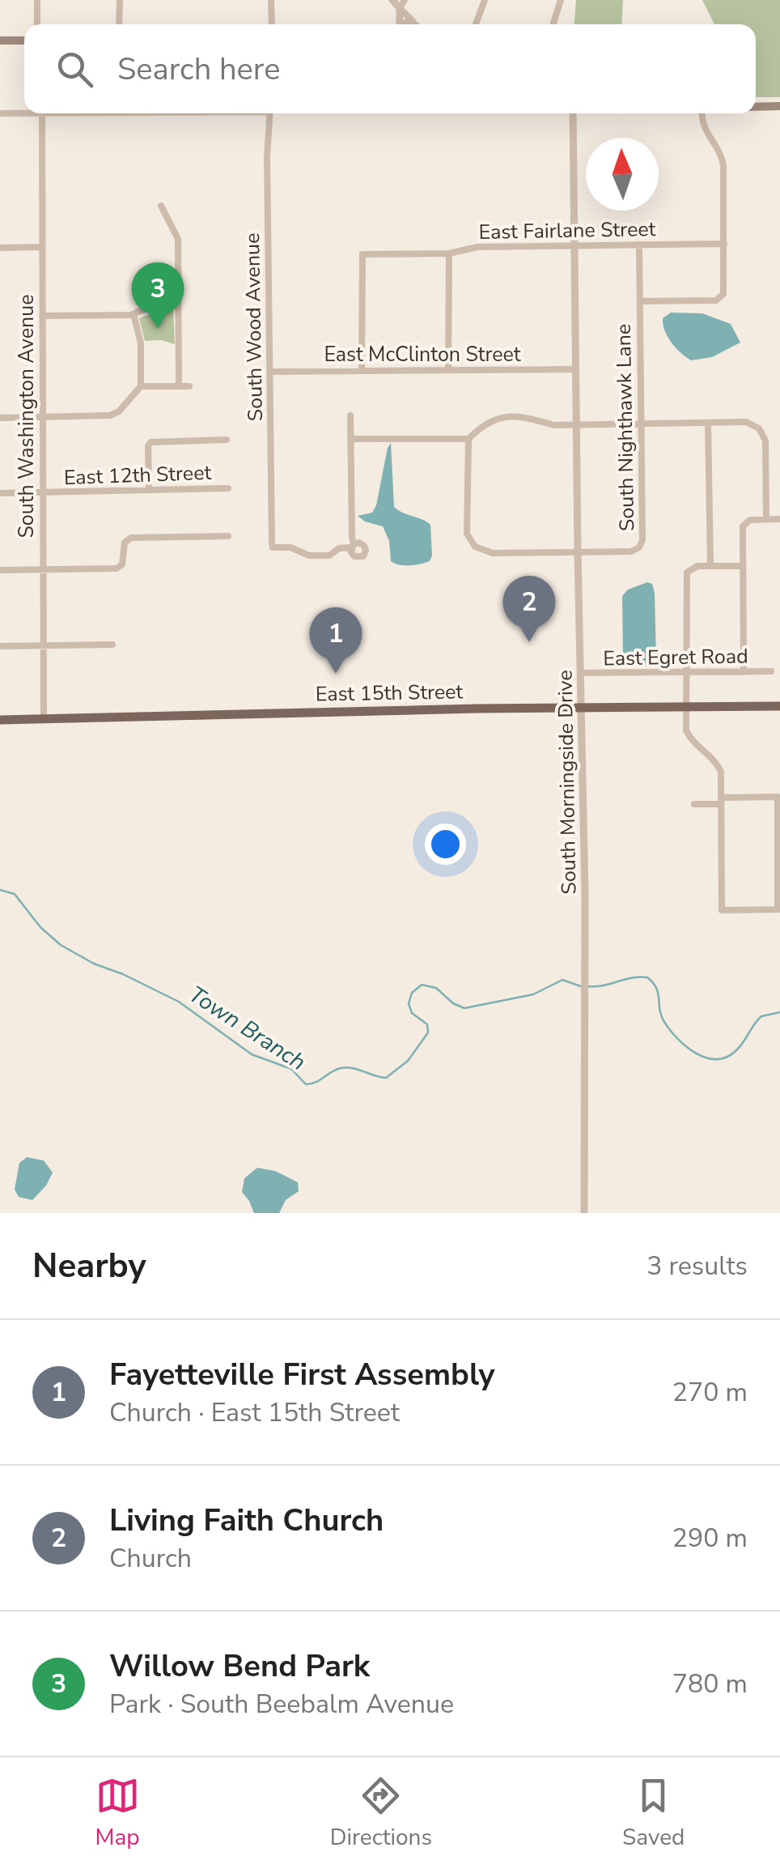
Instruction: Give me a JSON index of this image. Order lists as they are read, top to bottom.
{
  "streets": {
    "main road": ["East 15th Street"],
    "street": [
      "East Fairlane Street",
      "South Wood Avenue",
      "East McClinton Street",
      "South Washington Avenue",
      "South Nighthawk Lane",
      "East 12th Street",
      "East Egret Road",
      "South Morningside Drive"
    ]
  },
  "crossings": [
    ["East Fairlane Street", "East McClinton Street"],
    ["East Fairlane Street", "South Nighthawk Lane"],
    ["East Fairlane Street", "South Morningside Drive"],
    ["South Wood Avenue", "East McClinton Street"],
    ["East McClinton Street", "South Morningside Drive"],
    ["South Washington Avenue", "East 12th Street"],
    ["South Washington Avenue", "East 15th Street"],
    ["South Nighthawk Lane", "South Morningside Drive"],
    ["East Egret Road", "South Morningside Drive"],
    ["East 15th Street", "South Morningside Drive"]
  ],
  "water": ["Town Branch"],
  "north": "top",
  "page": {
    "search": "Search here",
    "pins": ["3", "2", "1"],
    "heading": ["Nearby", "3 results"],
    "list": [
      {
        "mark": "1",
        "name": "Fayetteville First Assembly",
        "note": "Church · East 15th Street",
        "value": "270 m"
      },
      {
        "mark": "2",
        "name": "Living Faith Church",
        "note": "Church",
        "value": "290 m"
      },
      {
        "mark": "3",
        "name": "Willow Bend Park",
        "note": "Park · South Beebalm Avenue",
        "value": "780 m"
      }
    ],
    "nav": ["Map", "Directions", "Saved"]
  }
}
